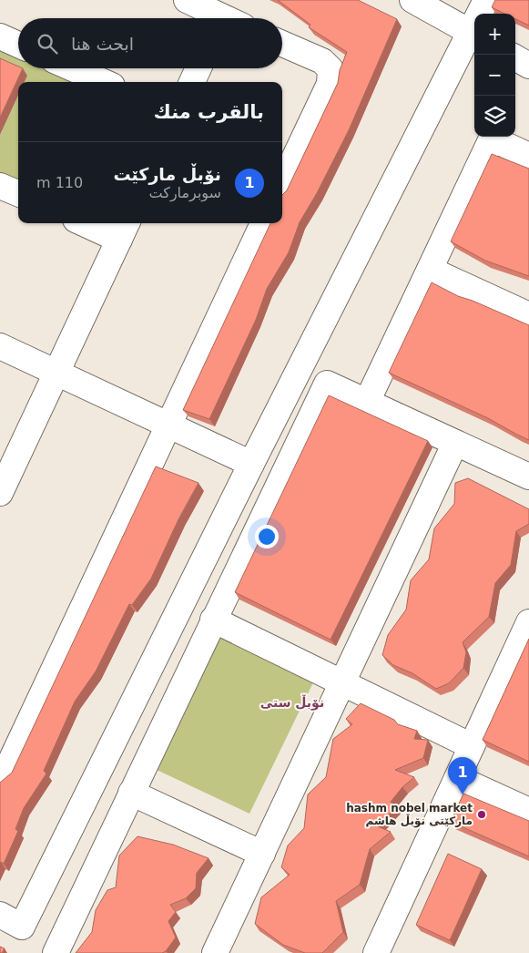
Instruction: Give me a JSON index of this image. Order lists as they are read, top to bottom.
{
  "districts": ["نۆبڵ ستی"],
  "places": ["hashm nobel market مارکێتی نۆبڵ هاشم"],
  "page": {
    "map_buttons": ["+", "−"],
    "search": "ابحث هنا",
    "heading": "بالقرب منك",
    "list": [
      {
        "mark": "1",
        "name": "نۆبڵ مارکێت",
        "note": "سوبرماركت",
        "value": "110 m"
      }
    ],
    "pins": "1"
  }
}
